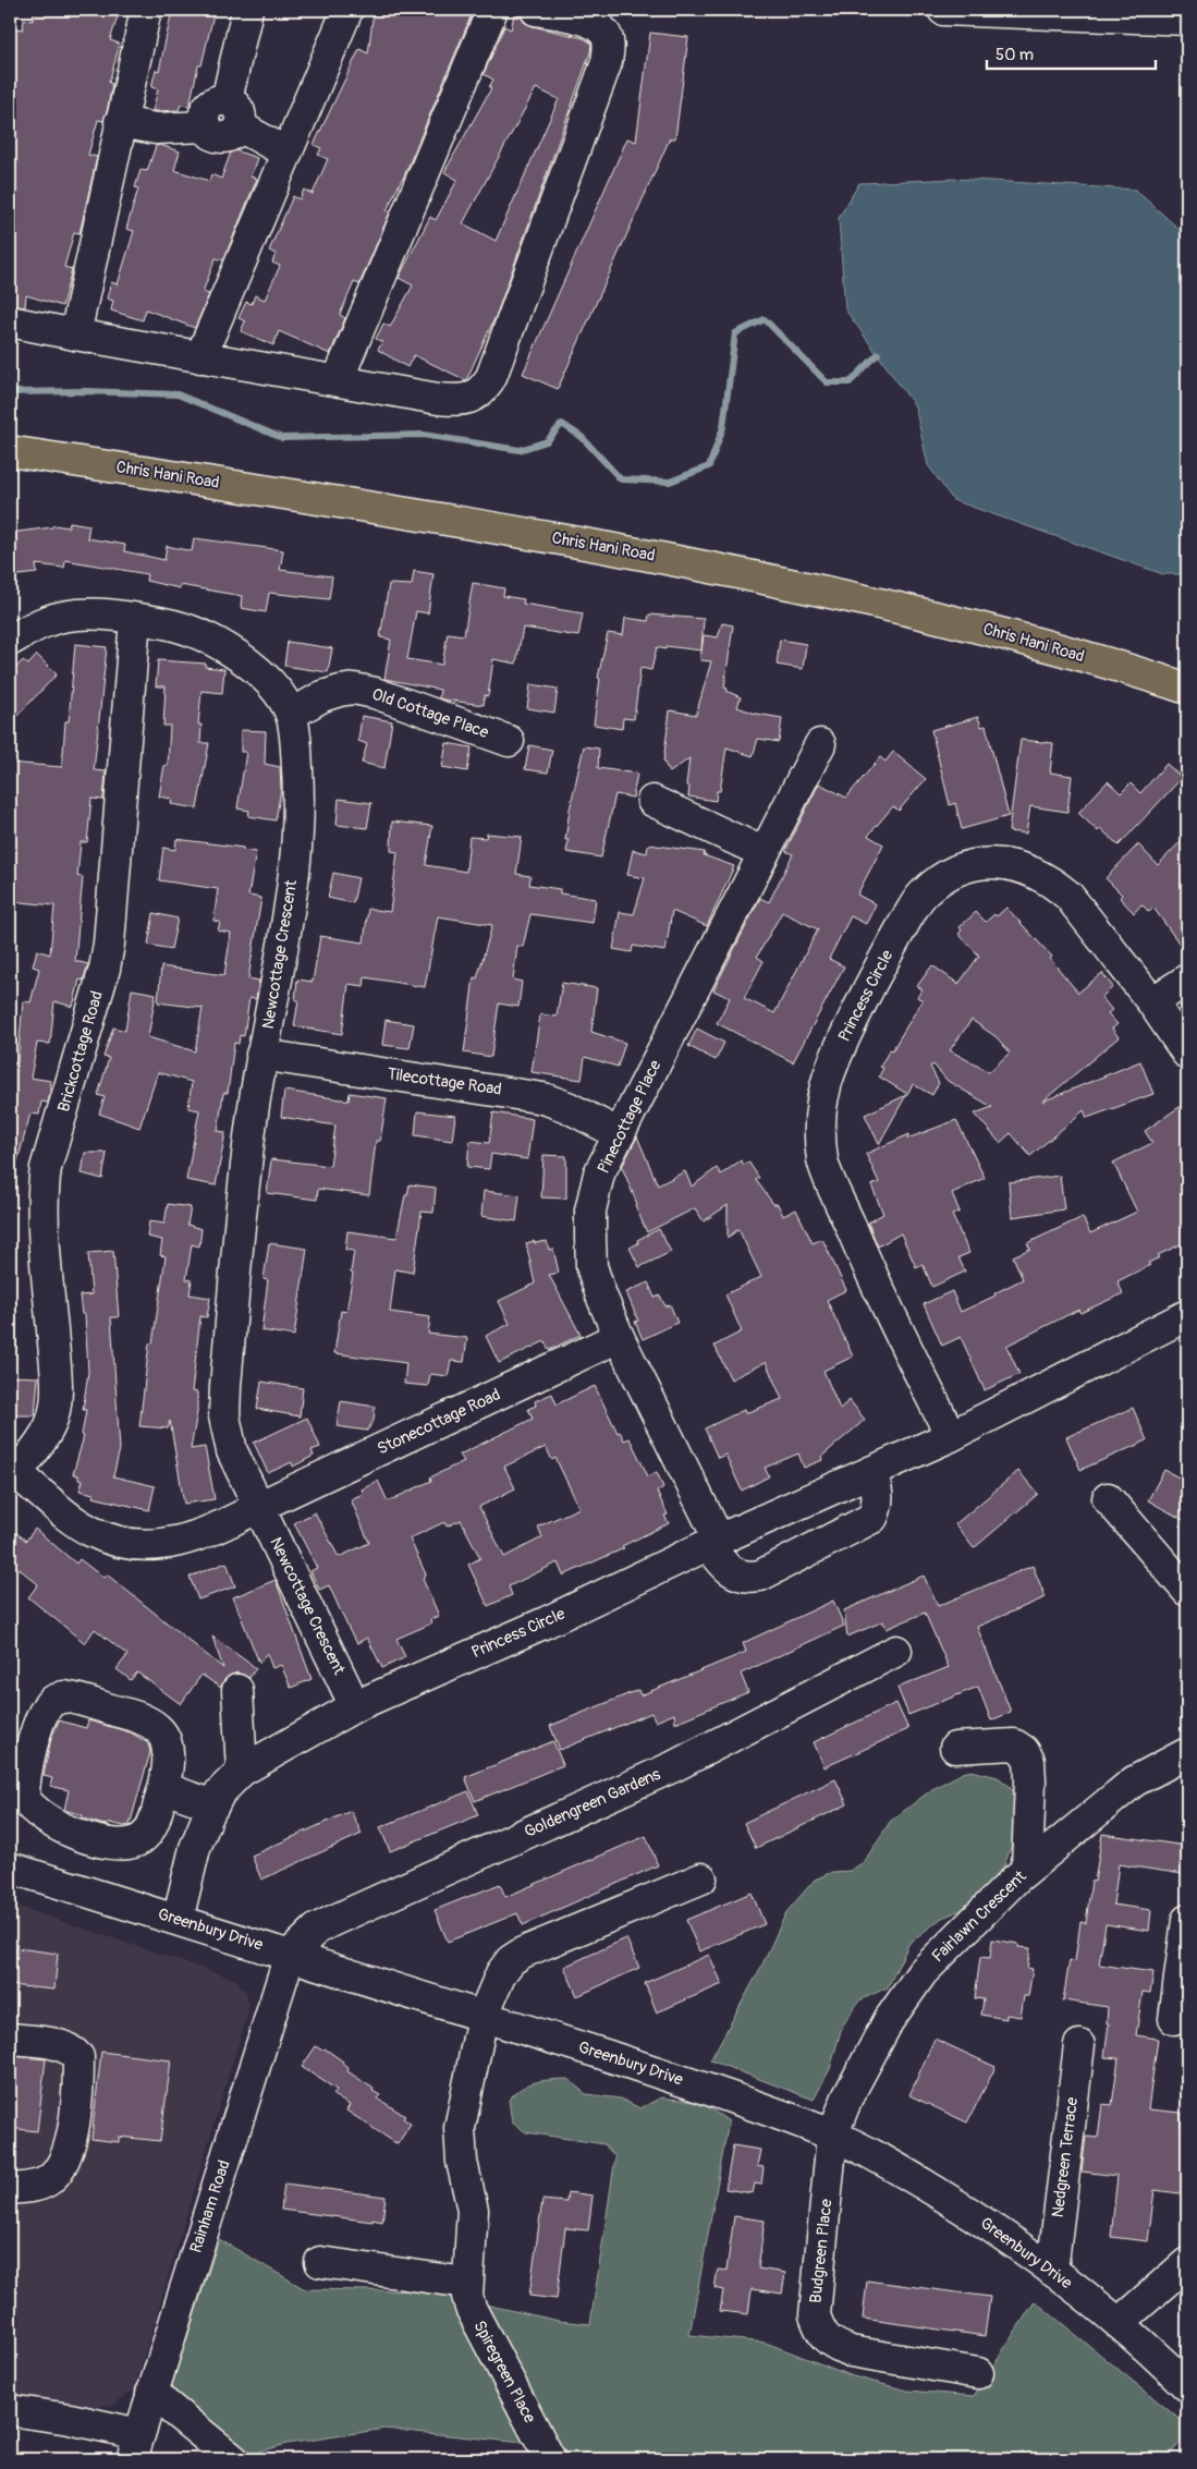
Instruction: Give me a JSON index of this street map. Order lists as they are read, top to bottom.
{
  "streets": {
    "main road": ["Chris Hani Road"],
    "street": [
      "Old Cottage Place",
      "Newcottage Crescent",
      "Princess Circle",
      "Brickcottage Road",
      "Tilecottage Road",
      "Pinecottage Place",
      "Stonecottage Road",
      "Goldengreen Gardens",
      "Fairlawn Crescent",
      "Greenbury Drive",
      "Nedgreen Terrace",
      "Rainham Road",
      "Budgreen Place",
      "Spiregreen Place"
    ]
  },
  "crossings": [
    ["Old Cottage Place", "Newcottage Crescent"],
    ["Newcottage Crescent", "Princess Circle"],
    ["Newcottage Crescent", "Brickcottage Road"],
    ["Newcottage Crescent", "Tilecottage Road"],
    ["Newcottage Crescent", "Stonecottage Road"],
    ["Princess Circle", "Pinecottage Place"],
    ["Princess Circle", "Greenbury Drive"],
    ["Tilecottage Road", "Pinecottage Place"],
    ["Pinecottage Place", "Stonecottage Road"],
    ["Goldengreen Gardens", "Greenbury Drive"],
    ["Goldengreen Gardens", "Rainham Road"],
    ["Fairlawn Crescent", "Greenbury Drive"],
    ["Fairlawn Crescent", "Budgreen Place"],
    ["Greenbury Drive", "Nedgreen Terrace"],
    ["Greenbury Drive", "Rainham Road"],
    ["Greenbury Drive", "Budgreen Place"],
    ["Greenbury Drive", "Spiregreen Place"]
  ],
  "scale_bar": "50 m"
}
